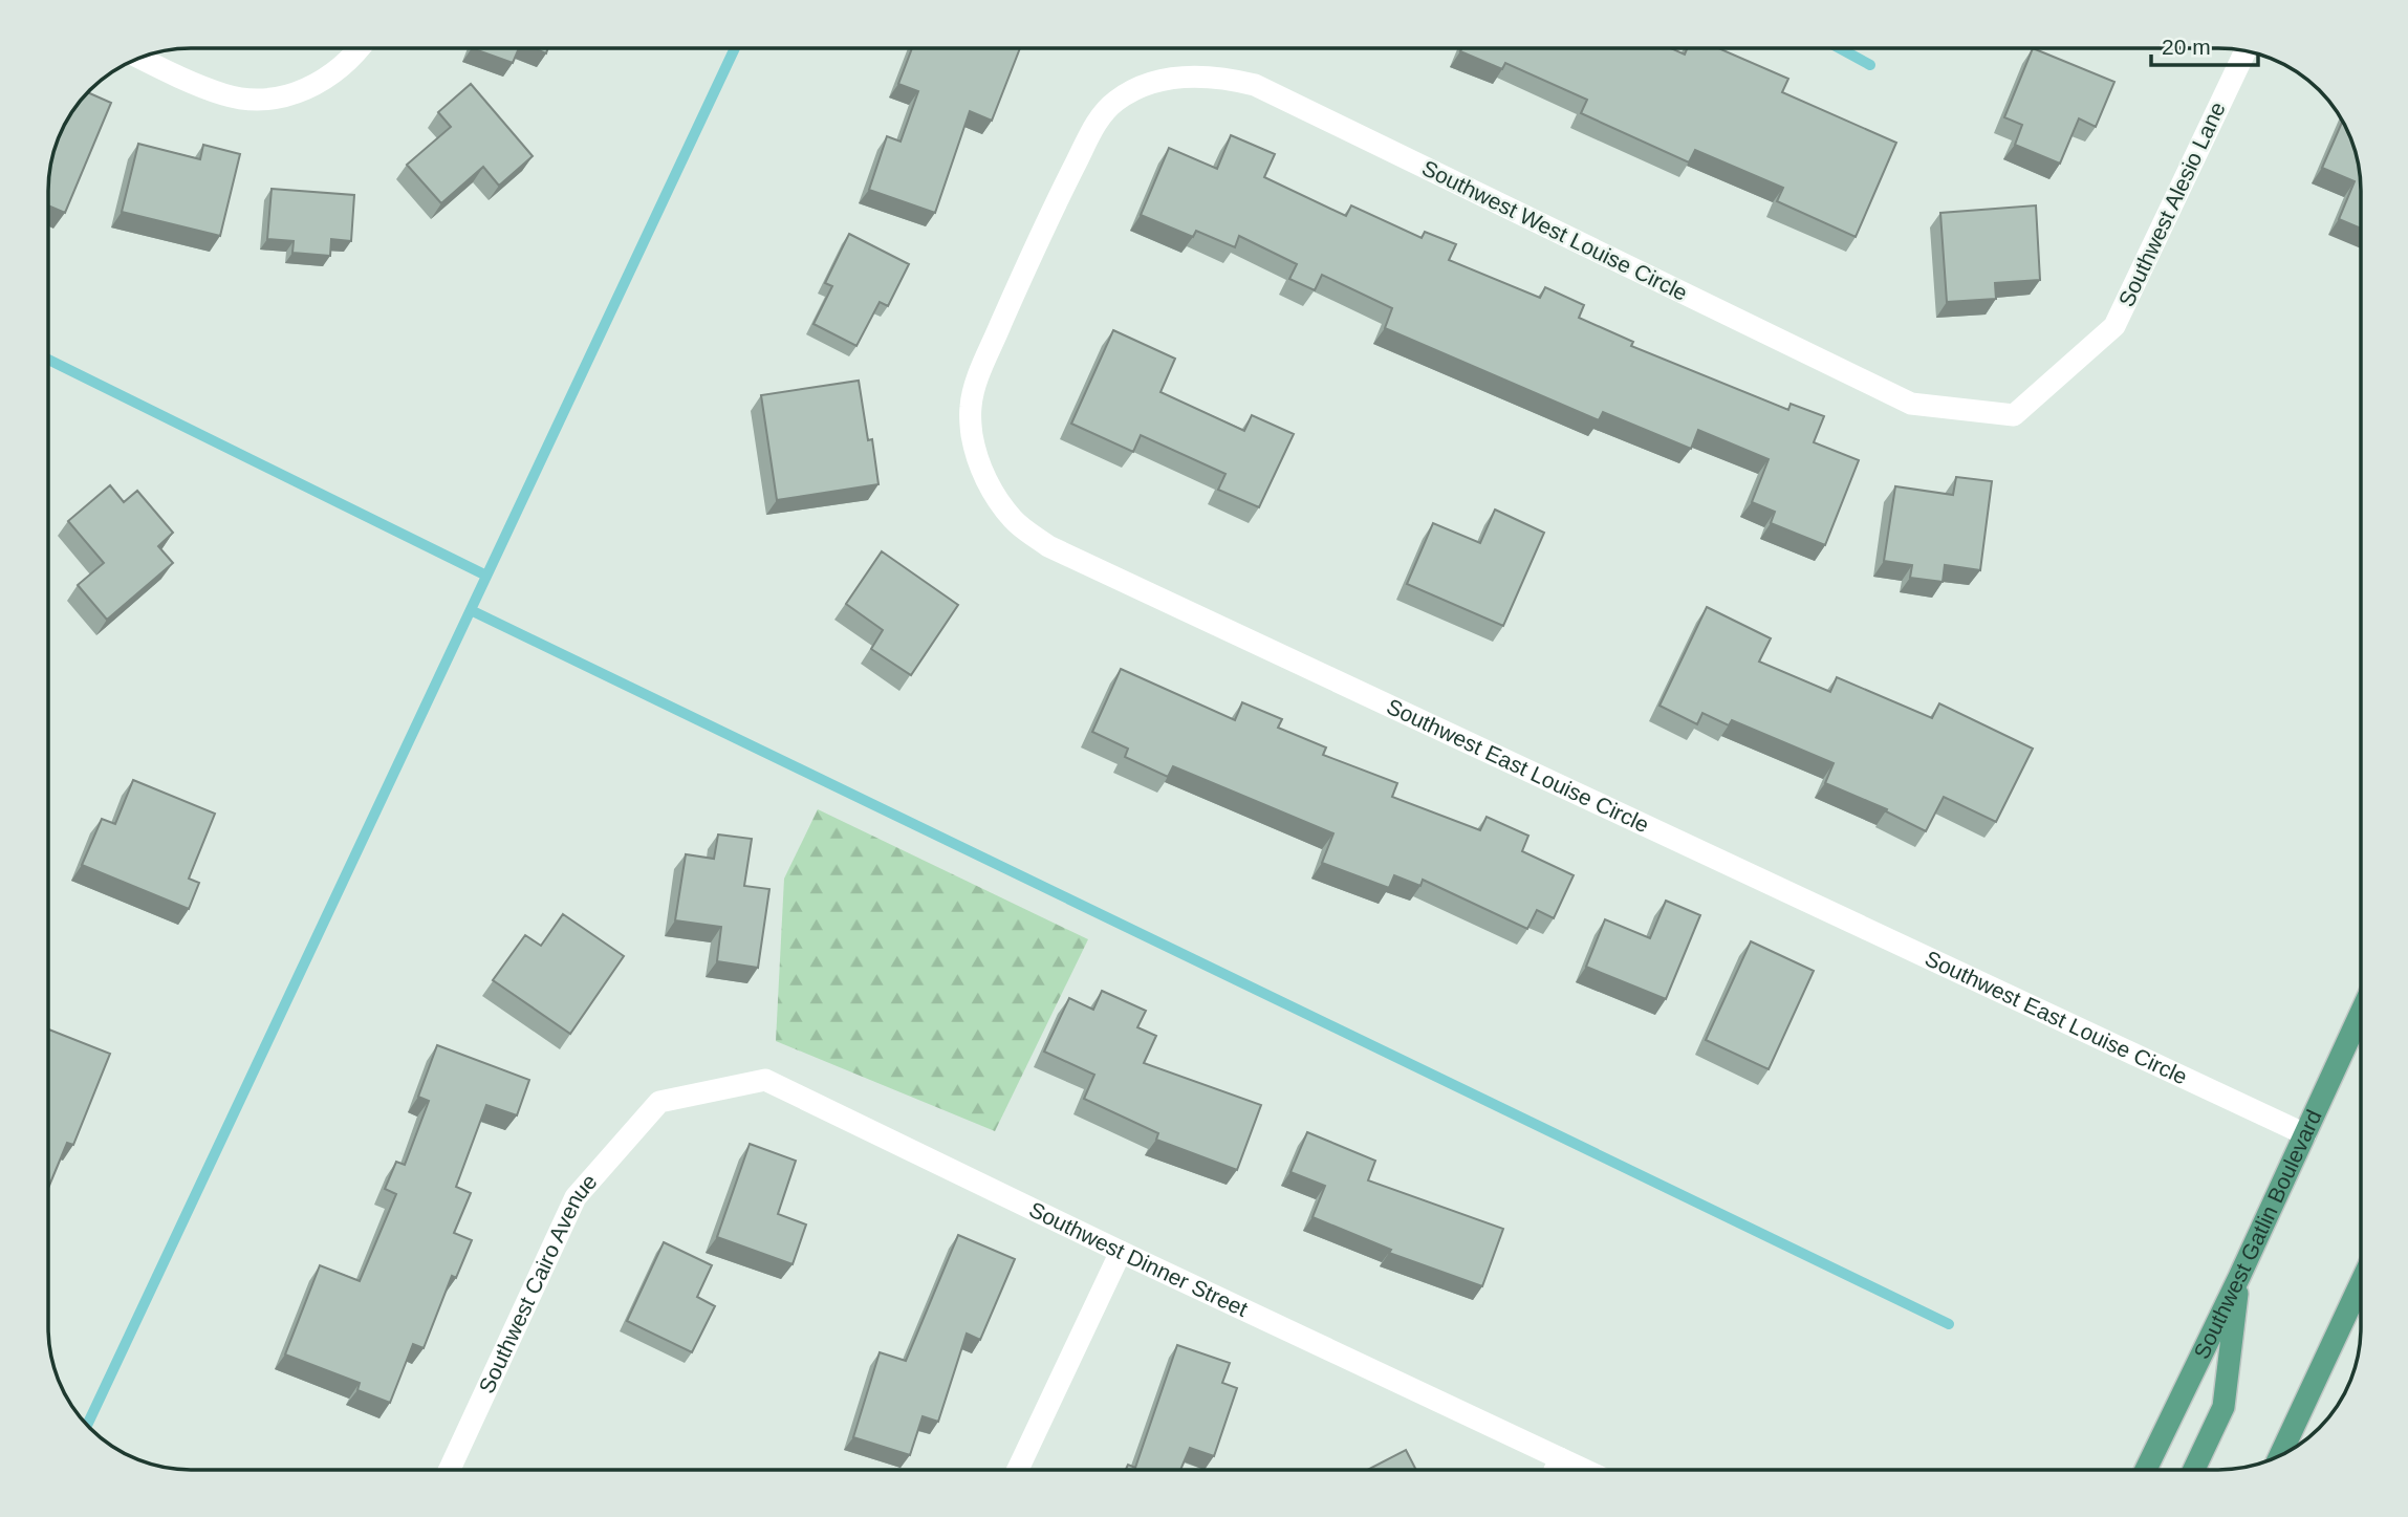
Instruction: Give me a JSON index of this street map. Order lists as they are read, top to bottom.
{
  "streets": {
    "main road": ["Southwest Gatlin Boulevard"],
    "street": [
      "Southwest Alesio Lane",
      "Southwest West Louise Circle",
      "Southwest East Louise Circle",
      "Southwest Dinner Street",
      "Southwest Cairo Avenue"
    ]
  },
  "crossings": [
    ["Southwest Alesio Lane", "Southwest West Louise Circle"],
    ["Southwest West Louise Circle", "Southwest East Louise Circle"],
    ["Southwest East Louise Circle", "Southwest Gatlin Boulevard"],
    ["Southwest Dinner Street", "Southwest Cairo Avenue"]
  ],
  "scale_bar": "20 m"
}
